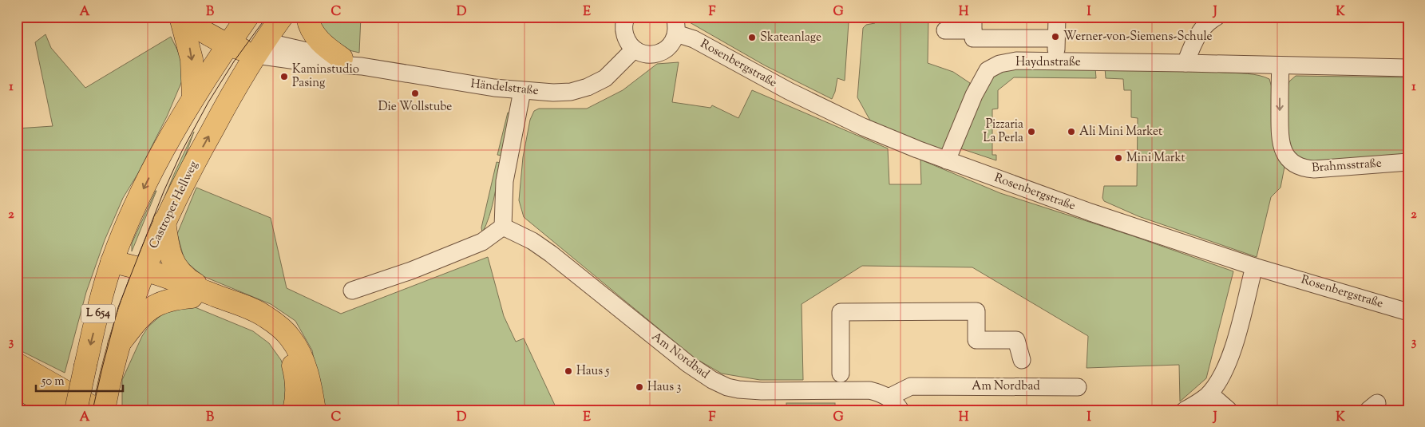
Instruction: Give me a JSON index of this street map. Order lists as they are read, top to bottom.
{
  "streets": {
    "main road": ["Händelstraße", "Castroper Hellweg", "L 654"],
    "street": [
      "Haydnstraße",
      "Rosenbergstraße",
      "Brahmsstraße",
      "Am Nordbad"
    ]
  },
  "crossings": [
    ["Haydnstraße", "Rosenbergstraße"],
    ["Haydnstraße", "Brahmsstraße"],
    ["Rosenbergstraße", "Händelstraße"],
    ["Händelstraße", "Castroper Hellweg"]
  ],
  "places": [
    "Werner-von-Siemens-Schule",
    "Skateanlage",
    "Kaminstudio Pasing",
    "Die Wollstube",
    "Pizzaria La Perla",
    "Ali Mini Market",
    "Mini Markt",
    "Haus 5",
    "Haus 3"
  ],
  "scale_bar": "50 m",
  "grid": {
    "columns": [
      "A",
      "B",
      "C",
      "D",
      "E",
      "F",
      "G",
      "H",
      "I",
      "J",
      "K"
    ],
    "rows": ["1", "2", "3"]
  }
}
